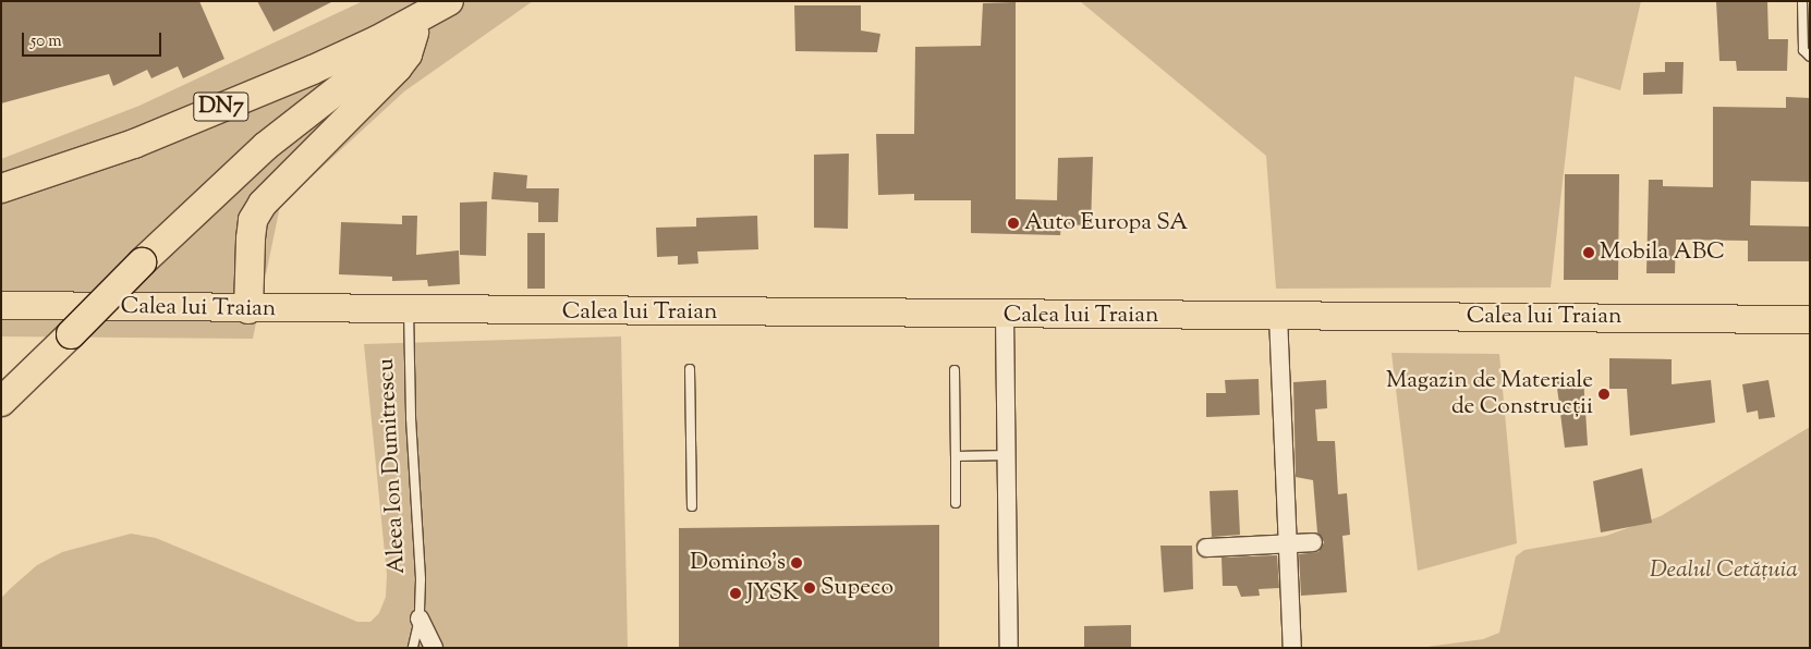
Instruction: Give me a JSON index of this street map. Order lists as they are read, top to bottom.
{
  "streets": {
    "highway": ["DN7"],
    "main road": ["Calea lui Traian"],
    "street": ["Aleea Ion Dumitrescu"]
  },
  "crossings": [
    ["Calea lui Traian", "Aleea Ion Dumitrescu"]
  ],
  "parks": ["Dealul Cetățuia"],
  "places": [
    "Auto Europa SA",
    "Mobila ABC",
    "Magazin de Materiale de Construcții",
    "Domino's",
    "Supeco",
    "JYSK"
  ],
  "scale_bar": "50 m"
}
